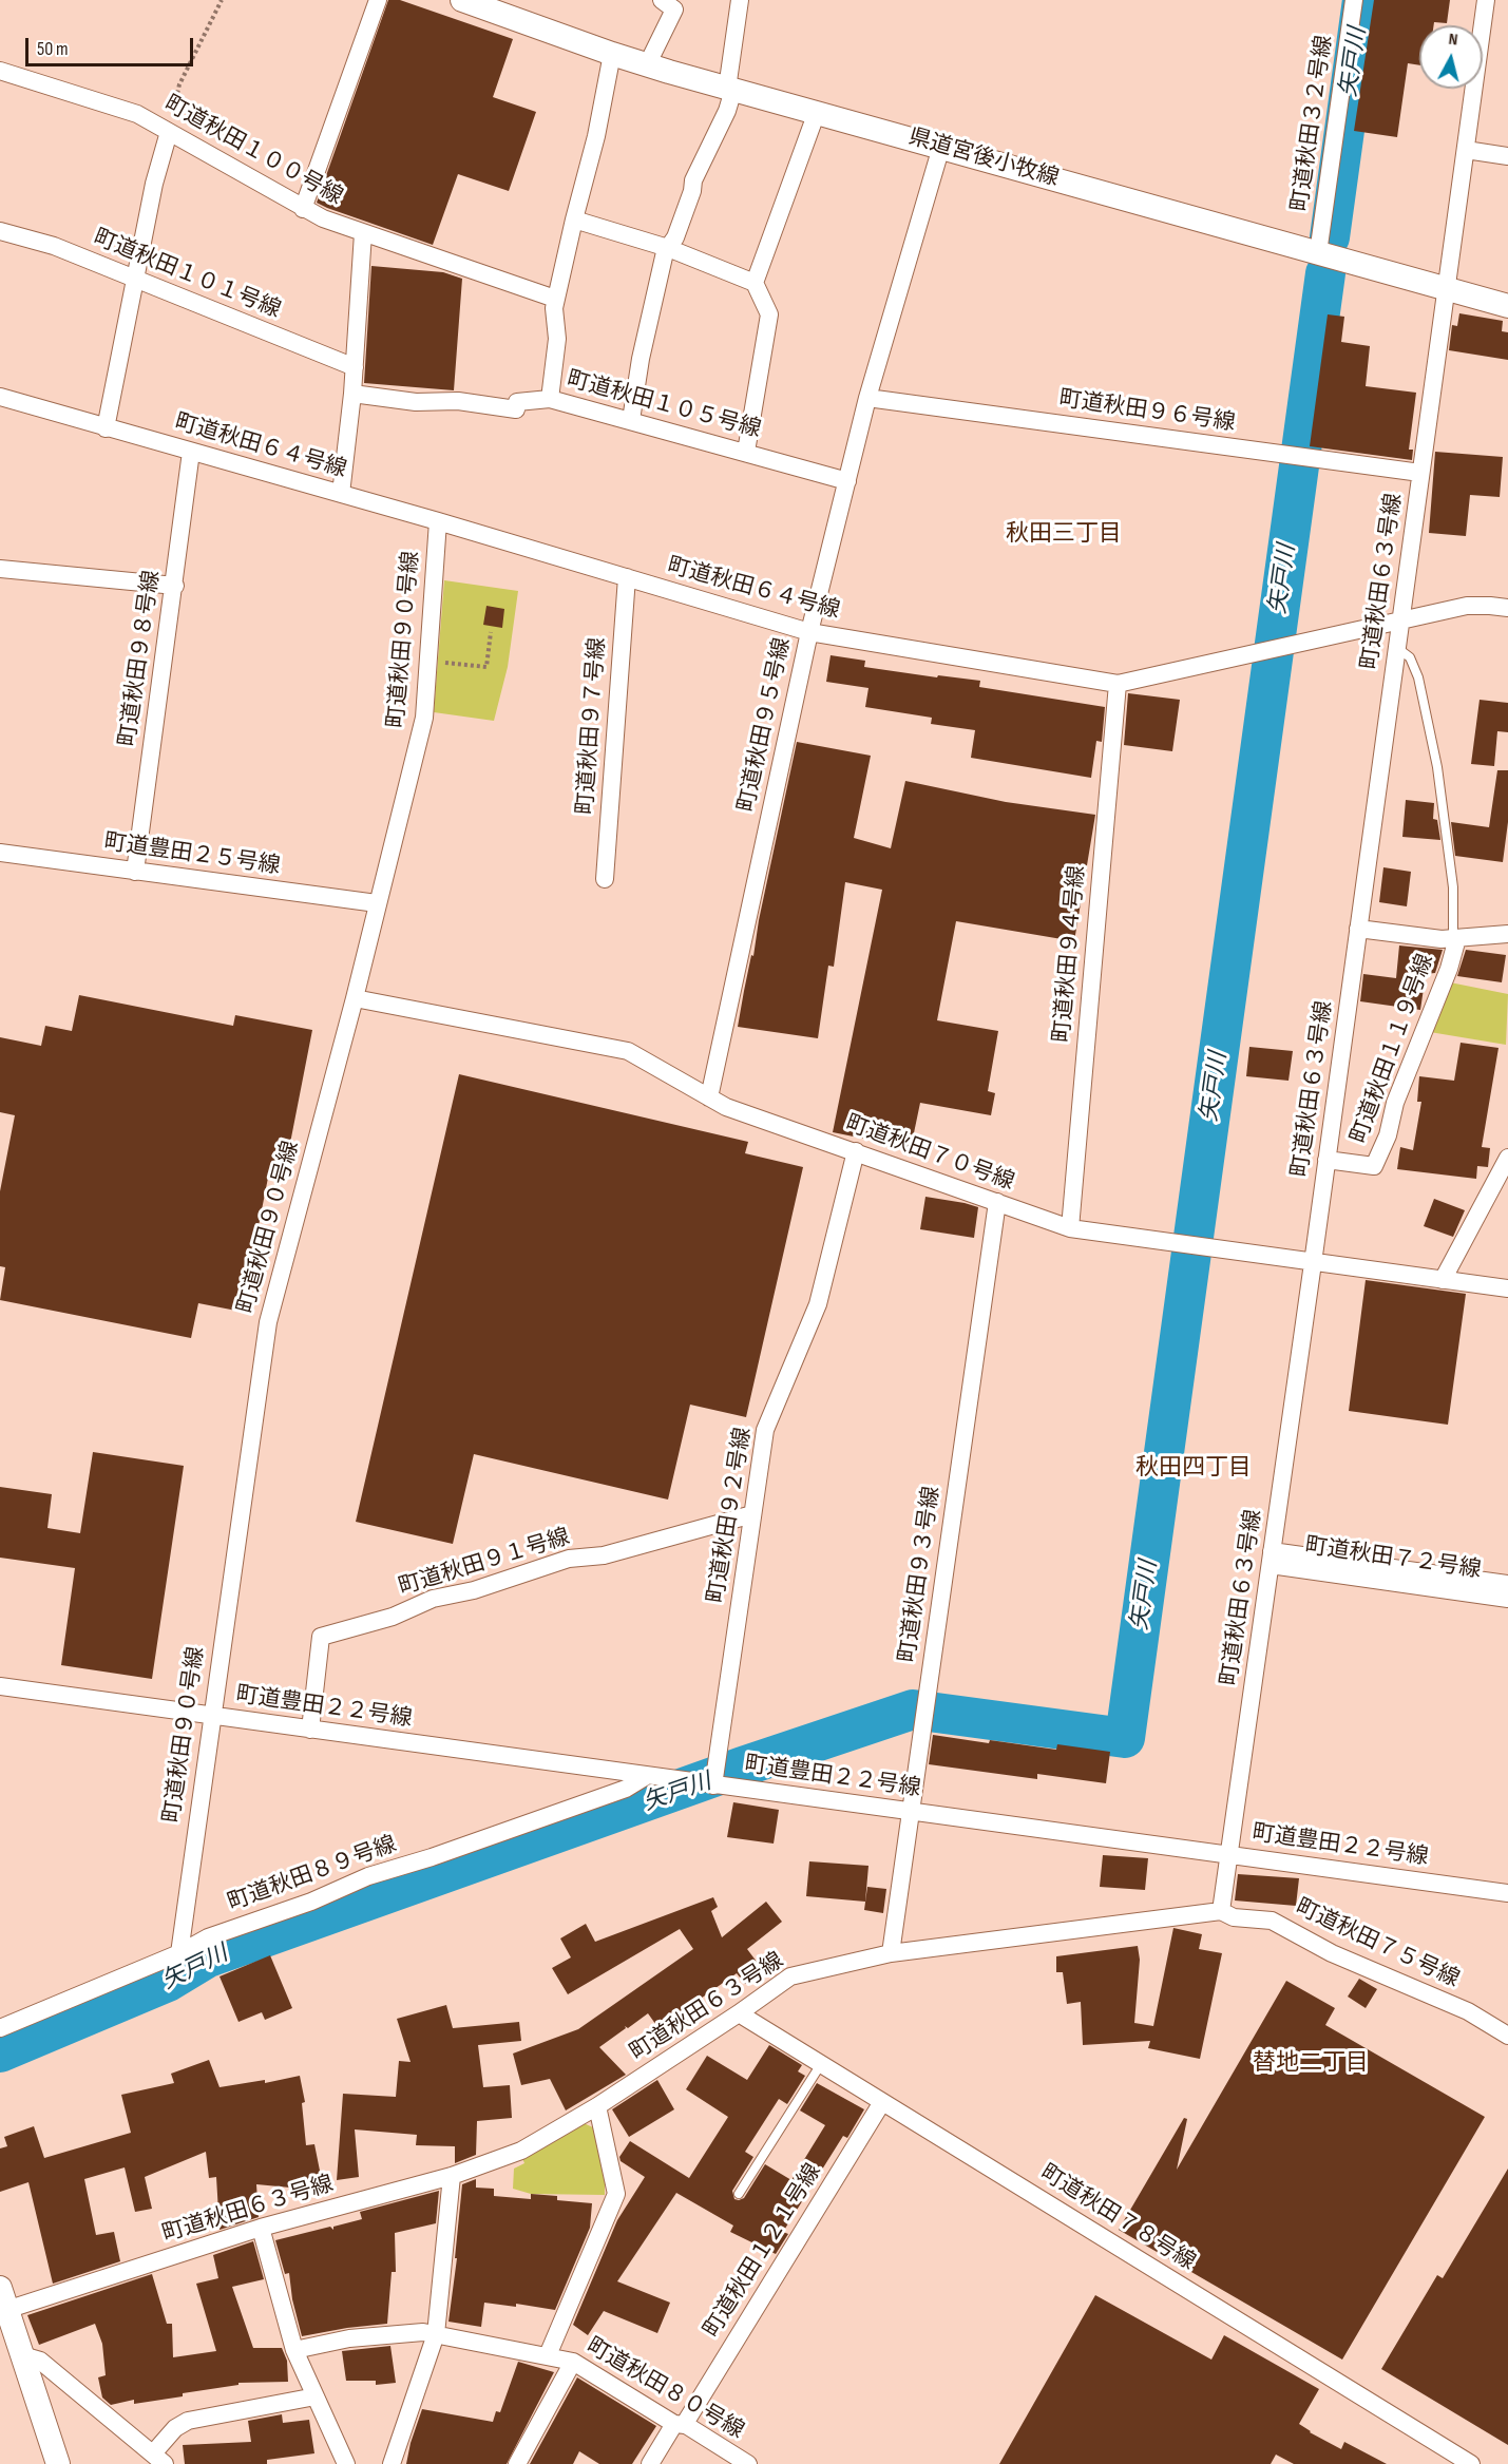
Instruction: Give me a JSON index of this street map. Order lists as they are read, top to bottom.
{
  "streets": {
    "main road": ["県道宮後小牧線"],
    "street": [
      "町道秋田３２号線",
      "町道秋田１００号線",
      "町道秋田１０１号線",
      "町道秋田１０５号線",
      "町道秋田９６号線",
      "町道秋田６４号線",
      "町道秋田６３号線",
      "町道秋田９０号線",
      "町道秋田９８号線",
      "町道秋田９５号線",
      "町道秋田９７号線",
      "町道豊田２５号線",
      "町道秋田９４号線",
      "町道秋田１１９号線",
      "町道秋田７０号線",
      "町道秋田９２号線",
      "町道秋田７２号線",
      "町道秋田９１号線",
      "町道秋田９３号線",
      "町道豊田２２号線",
      "町道秋田８９号線",
      "町道秋田７５号線",
      "町道秋田７８号線",
      "町道秋田１２１号線",
      "町道秋田８０号線"
    ]
  },
  "crossings": [
    ["町道秋田３２号線", "県道宮後小牧線"],
    ["町道秋田１００号線", "町道秋田１０５号線"],
    ["県道宮後小牧線", "町道秋田１０５号線"],
    ["県道宮後小牧線", "町道秋田６３号線"],
    ["県道宮後小牧線", "町道秋田９５号線"],
    ["町道秋田１０５号線", "町道秋田９５号線"],
    ["町道秋田９６号線", "町道秋田６３号線"],
    ["町道秋田９６号線", "町道秋田９５号線"],
    ["町道秋田６４号線", "町道秋田６３号線"],
    ["町道秋田６４号線", "町道秋田９０号線"],
    ["町道秋田６４号線", "町道秋田９８号線"],
    ["町道秋田６４号線", "町道秋田９５号線"],
    ["町道秋田６４号線", "町道秋田９７号線"],
    ["町道秋田６４号線", "町道秋田９４号線"],
    ["町道秋田６３号線", "町道秋田１１９号線"],
    ["町道秋田６３号線", "町道秋田７０号線"],
    ["町道秋田６３号線", "町道秋田７２号線"],
    ["町道秋田６３号線", "町道秋田９３号線"],
    ["町道秋田６３号線", "町道豊田２２号線"],
    ["町道秋田６３号線", "町道秋田７５号線"],
    ["町道秋田６３号線", "町道秋田７８号線"],
    ["町道秋田９０号線", "町道豊田２５号線"],
    ["町道秋田９０号線", "町道秋田７０号線"],
    ["町道秋田９０号線", "町道豊田２２号線"],
    ["町道秋田９０号線", "町道秋田８９号線"],
    ["町道秋田９８号線", "町道豊田２５号線"],
    ["町道秋田９５号線", "町道秋田７０号線"],
    ["町道秋田９４号線", "町道秋田７０号線"],
    ["町道秋田７０号線", "町道秋田９２号線"],
    ["町道秋田７０号線", "町道秋田９３号線"],
    ["町道秋田９２号線", "町道秋田９１号線"],
    ["町道秋田９２号線", "町道豊田２２号線"],
    ["町道秋田９１号線", "町道豊田２２号線"],
    ["町道秋田９３号線", "町道豊田２２号線"],
    ["町道豊田２２号線", "町道秋田８９号線"],
    ["町道秋田７８号線", "町道秋田１２１号線"],
    ["町道秋田１２１号線", "町道秋田８０号線"]
  ],
  "districts": ["秋田三丁目", "秋田四丁目", "替地二丁目"],
  "water": ["矢戸川"],
  "scale_bar": "50 m",
  "north": "top"
}
